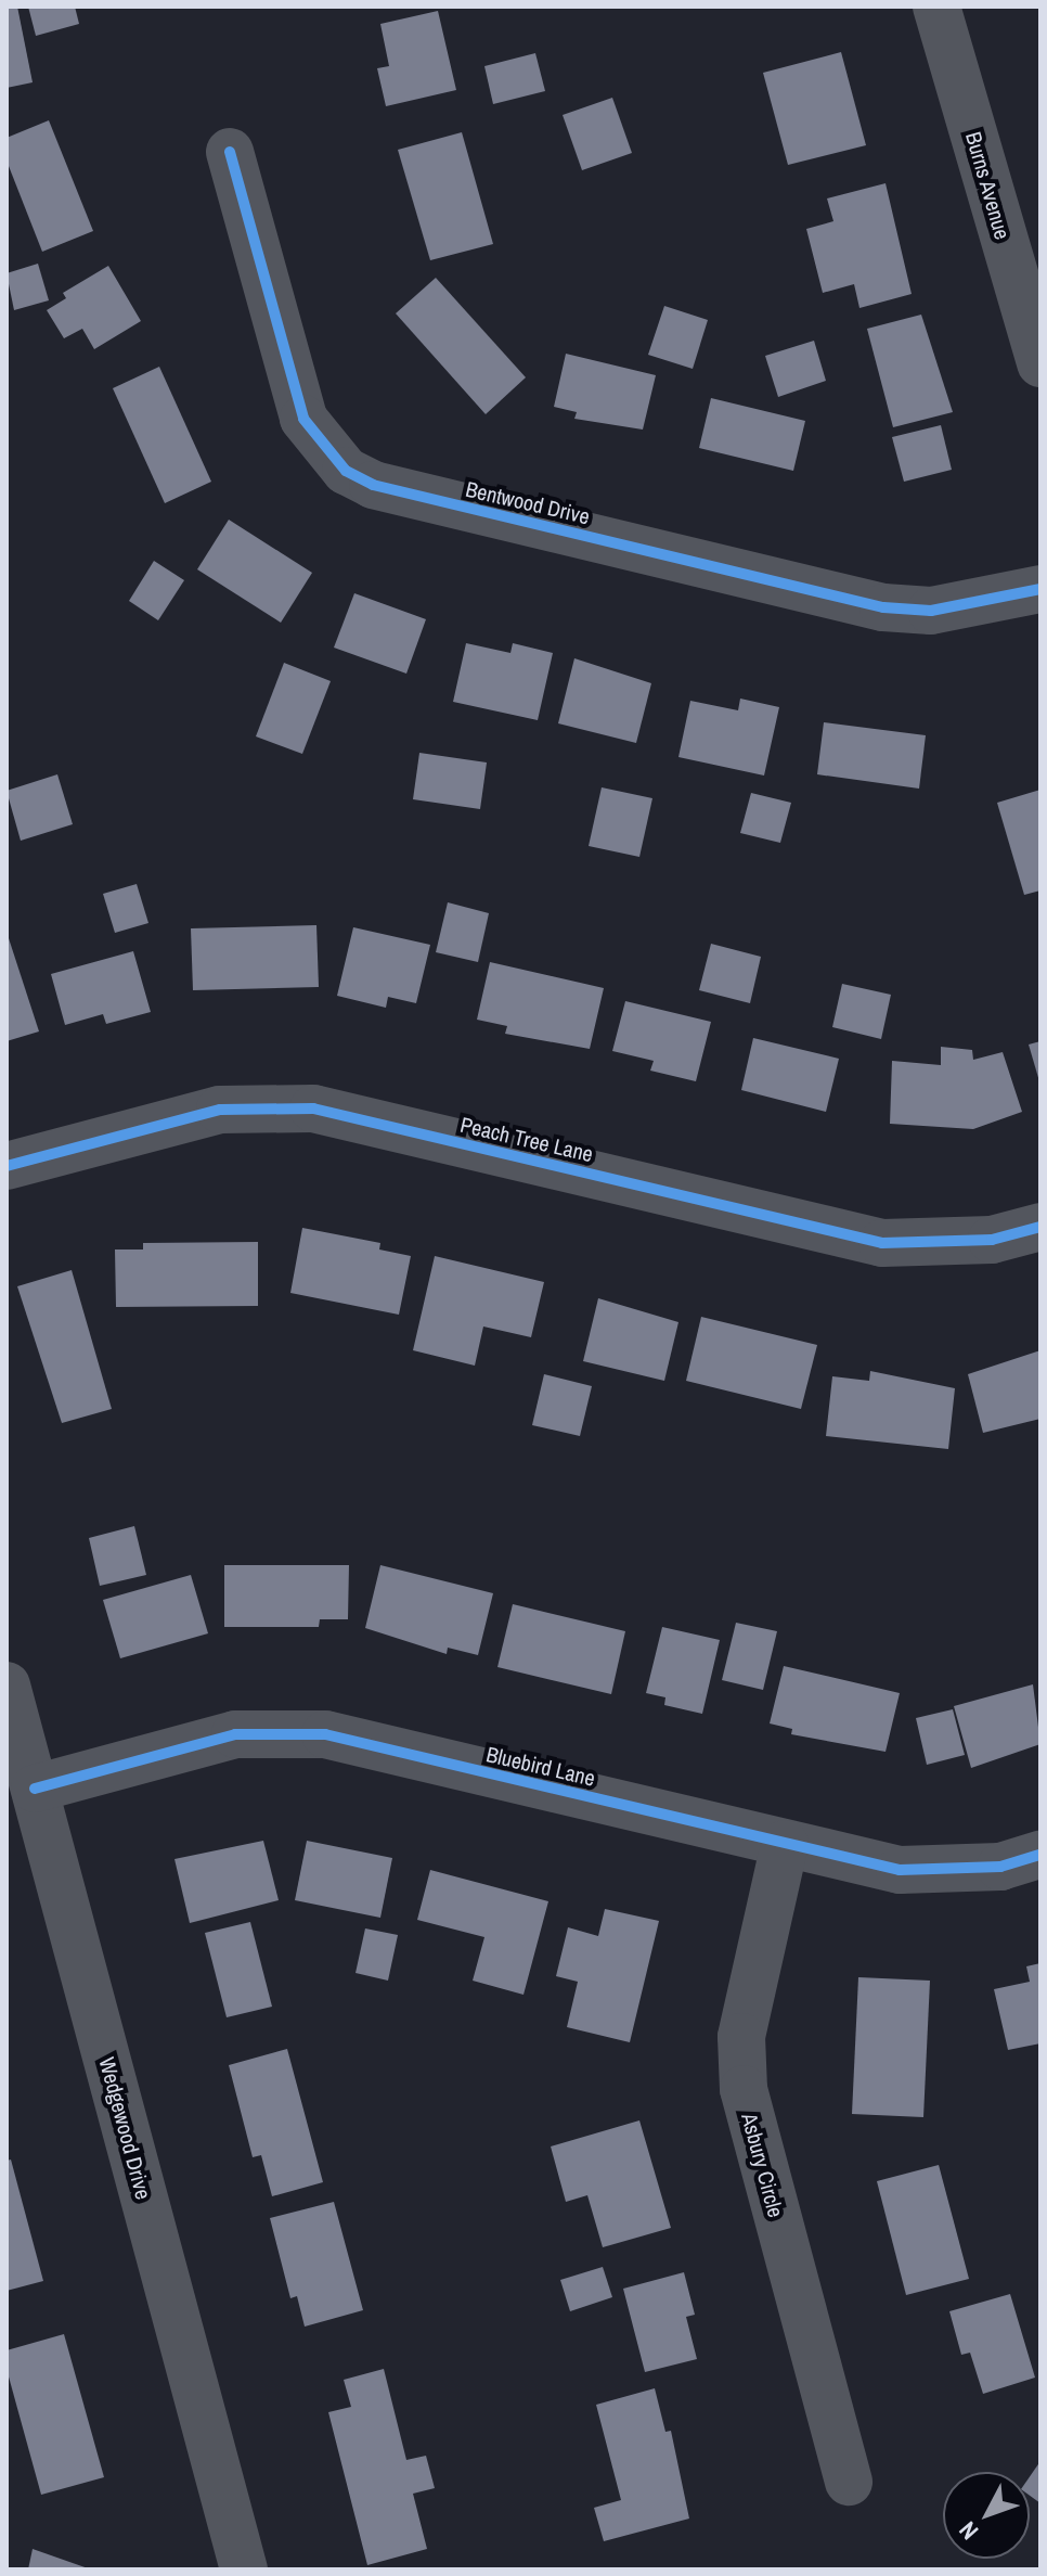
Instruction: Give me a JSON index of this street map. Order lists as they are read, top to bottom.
{
  "streets": {
    "street": [
      "Burns Avenue",
      "Bentwood Drive",
      "Peach Tree Lane",
      "Bluebird Lane",
      "Wedgewood Drive",
      "Asbury Circle"
    ]
  },
  "crossings": [
    ["Bluebird Lane", "Wedgewood Drive"],
    ["Bluebird Lane", "Asbury Circle"]
  ],
  "north": "bottom left"
}
